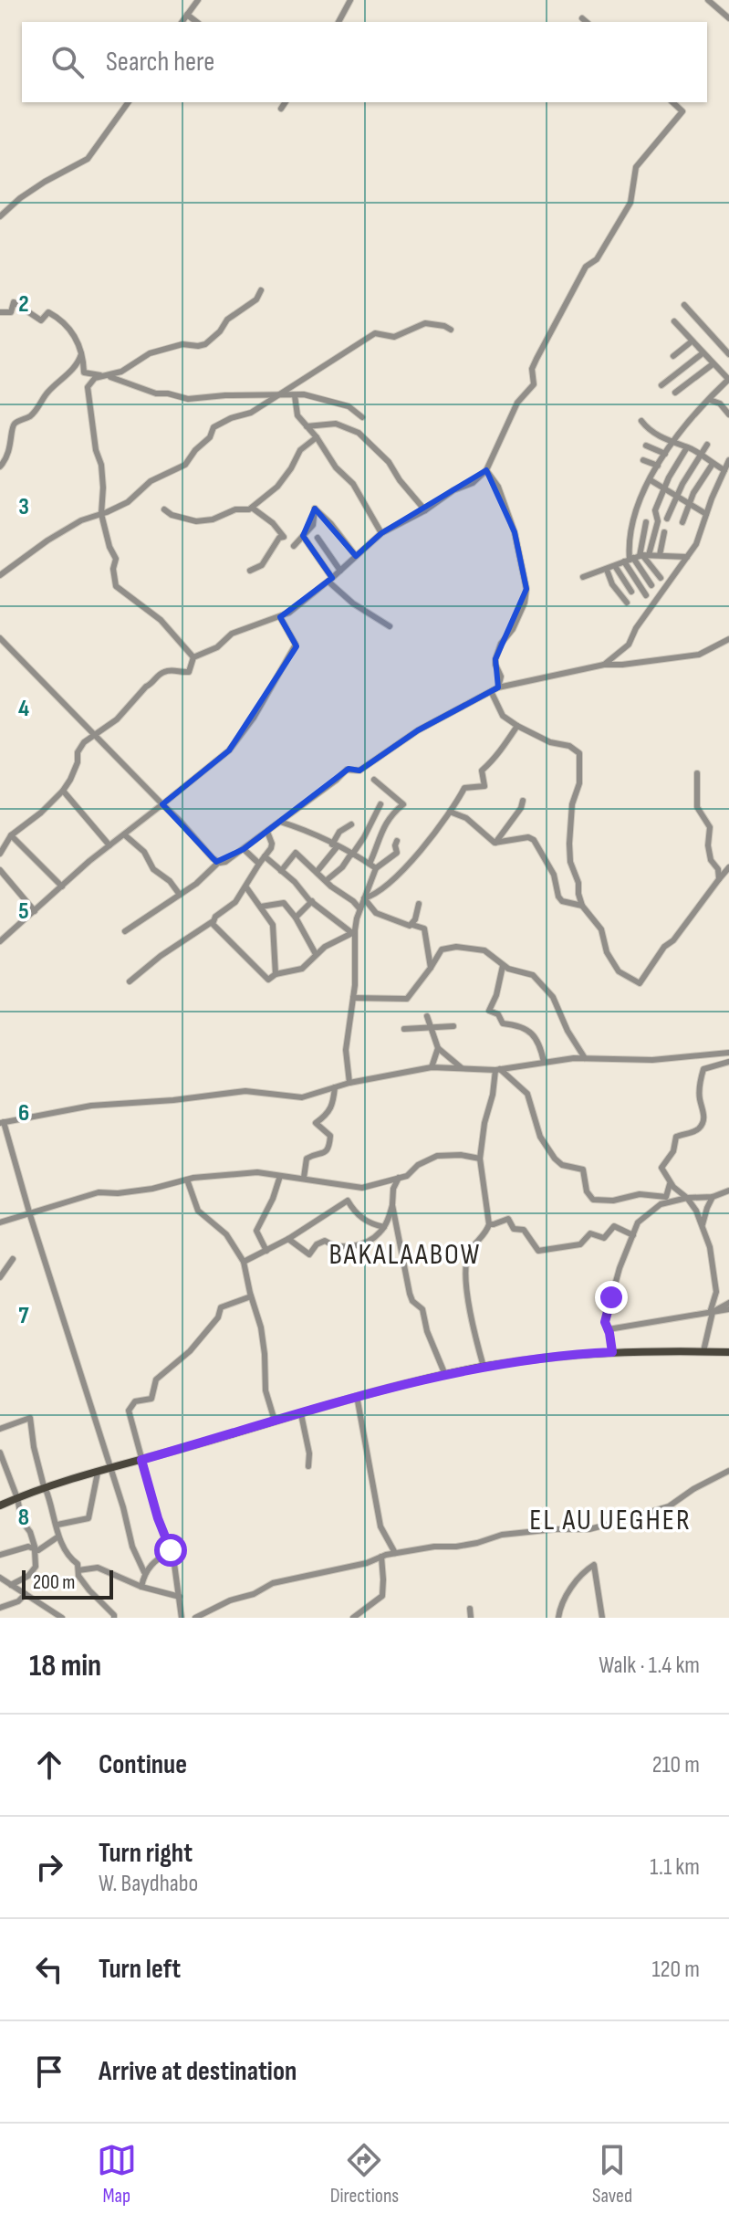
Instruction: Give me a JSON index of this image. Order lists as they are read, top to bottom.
{
  "districts": ["BAKALAABOW", "EL AU UEGHER"],
  "scale_bar": "200 m",
  "page": {
    "search": "Search here",
    "scale": "200 m",
    "heading": ["18 min", "Walk · 1.4 km"],
    "list": [
      ["Continue", "210 m"],
      ["Turn right", "W. Baydhabo", "1.1 km"],
      ["Turn left", "120 m"],
      "Arrive at destination"
    ],
    "nav": ["Map", "Directions", "Saved"]
  },
  "grid": {
    "rows": [
      "2",
      "3",
      "4",
      "5",
      "6",
      "7",
      "8"
    ]
  }
}
